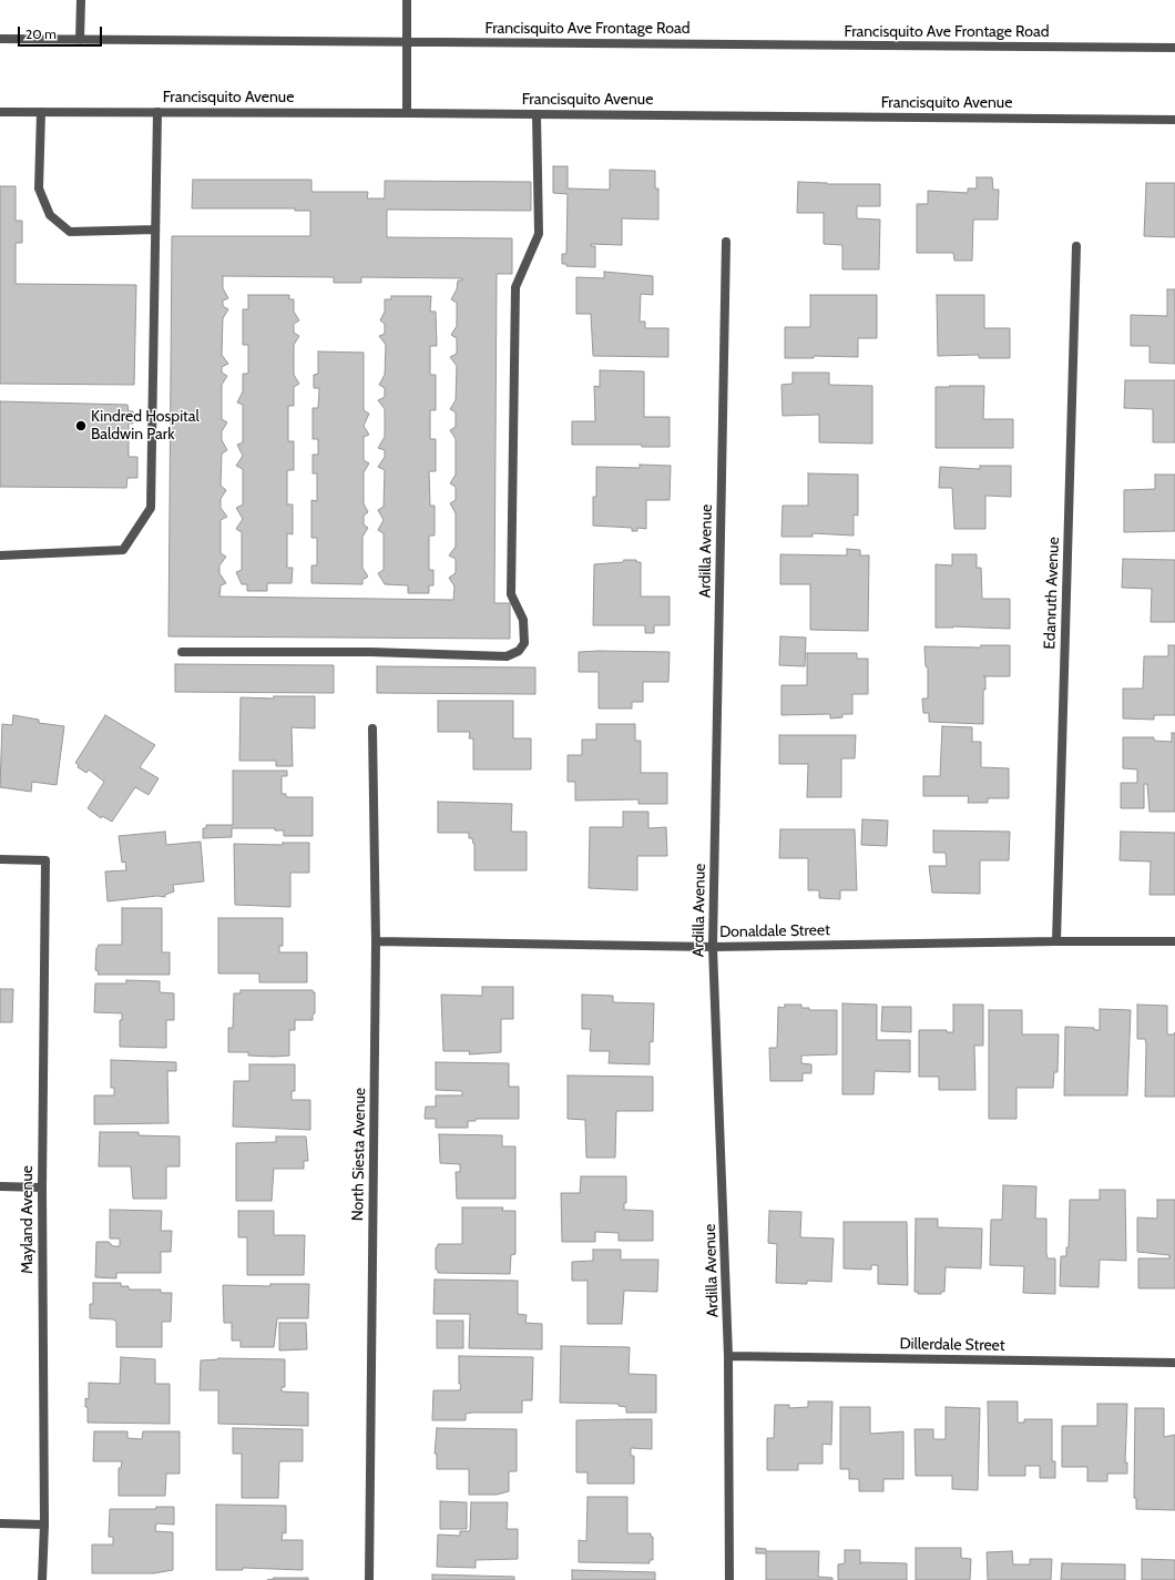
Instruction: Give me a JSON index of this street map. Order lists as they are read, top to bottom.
{
  "streets": {
    "street": [
      "Francisquito Ave Frontage Road",
      "Francisquito Avenue",
      "Ardilla Avenue",
      "Edanruth Avenue",
      "Donaldale Street",
      "North Siesta Avenue",
      "Mayland Avenue",
      "Dillerdale Street"
    ]
  },
  "crossings": [
    ["Ardilla Avenue", "Donaldale Street"],
    ["Ardilla Avenue", "Dillerdale Street"],
    ["Edanruth Avenue", "Donaldale Street"],
    ["Donaldale Street", "North Siesta Avenue"]
  ],
  "places": ["Kindred Hospital Baldwin Park"],
  "scale_bar": "20 m"
}
